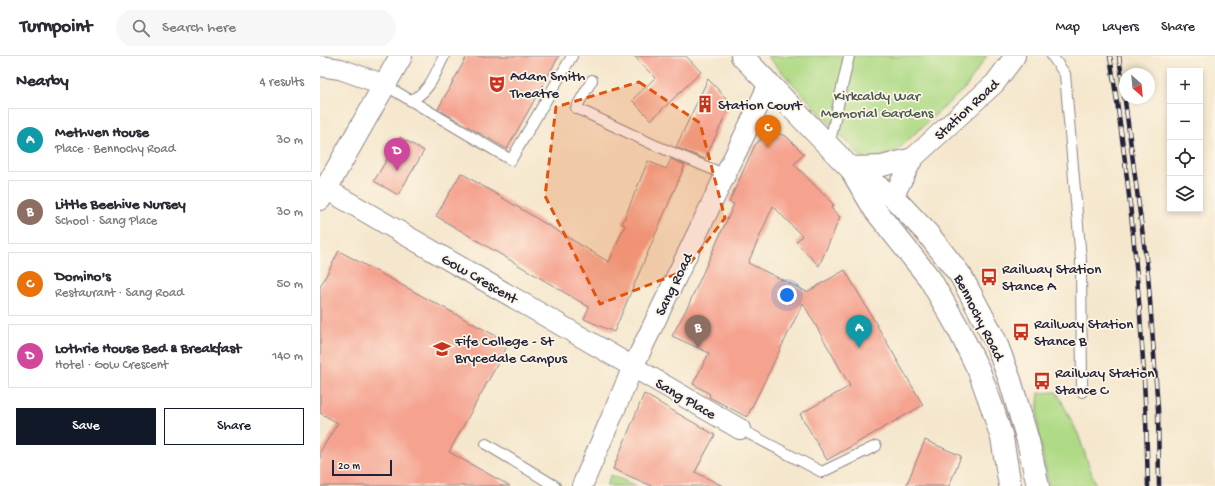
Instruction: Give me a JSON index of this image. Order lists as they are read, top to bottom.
{
  "streets": {
    "main road": ["Bennochy Road"],
    "street": [
      "Station Road",
      "Gow Crescent",
      "Sang Road",
      "Sang Place"
    ]
  },
  "crossings": [
    ["Station Road", "Bennochy Road"],
    ["Gow Crescent", "Sang Road"],
    ["Gow Crescent", "Sang Place"],
    ["Sang Road", "Bennochy Road"],
    ["Sang Road", "Sang Place"]
  ],
  "parks": ["Kirkcaldy War Memorial Gardens"],
  "places": {
    "theatre": ["Adam Smith Theatre"],
    "building": ["Station Court"],
    "bus stop": ["Railway Station Stance A", "Railway Station Stance B", "Railway Station Stance C"],
    "school or university": ["Fife College - St Brycedale Campus"]
  },
  "scale_bar": "20 m",
  "north": "bottom right",
  "page": {
    "header": "Turnpoint",
    "search": "Search here",
    "nav": ["Map", "Layers", "Share"],
    "heading": ["Nearby", "4 results"],
    "map_buttons": ["+", "−"],
    "list": [
      {
        "mark": "A",
        "name": "Methven House",
        "note": "Place · Bennochy Road",
        "value": "30 m"
      },
      {
        "mark": "B",
        "name": "Little Beehive Nursey",
        "note": "School · Sang Place",
        "value": "30 m"
      },
      {
        "mark": "C",
        "name": "Domino's",
        "note": "Restaurant · Sang Road",
        "value": "50 m"
      },
      {
        "mark": "D",
        "name": "Lothrie House Bed & Breakfast",
        "note": "Hotel · Gow Crescent",
        "value": "140 m"
      }
    ],
    "pins": [
      "C",
      "D",
      "A",
      "B"
    ],
    "buttons": ["Save", "Share"],
    "scale": "20 m"
  }
}
